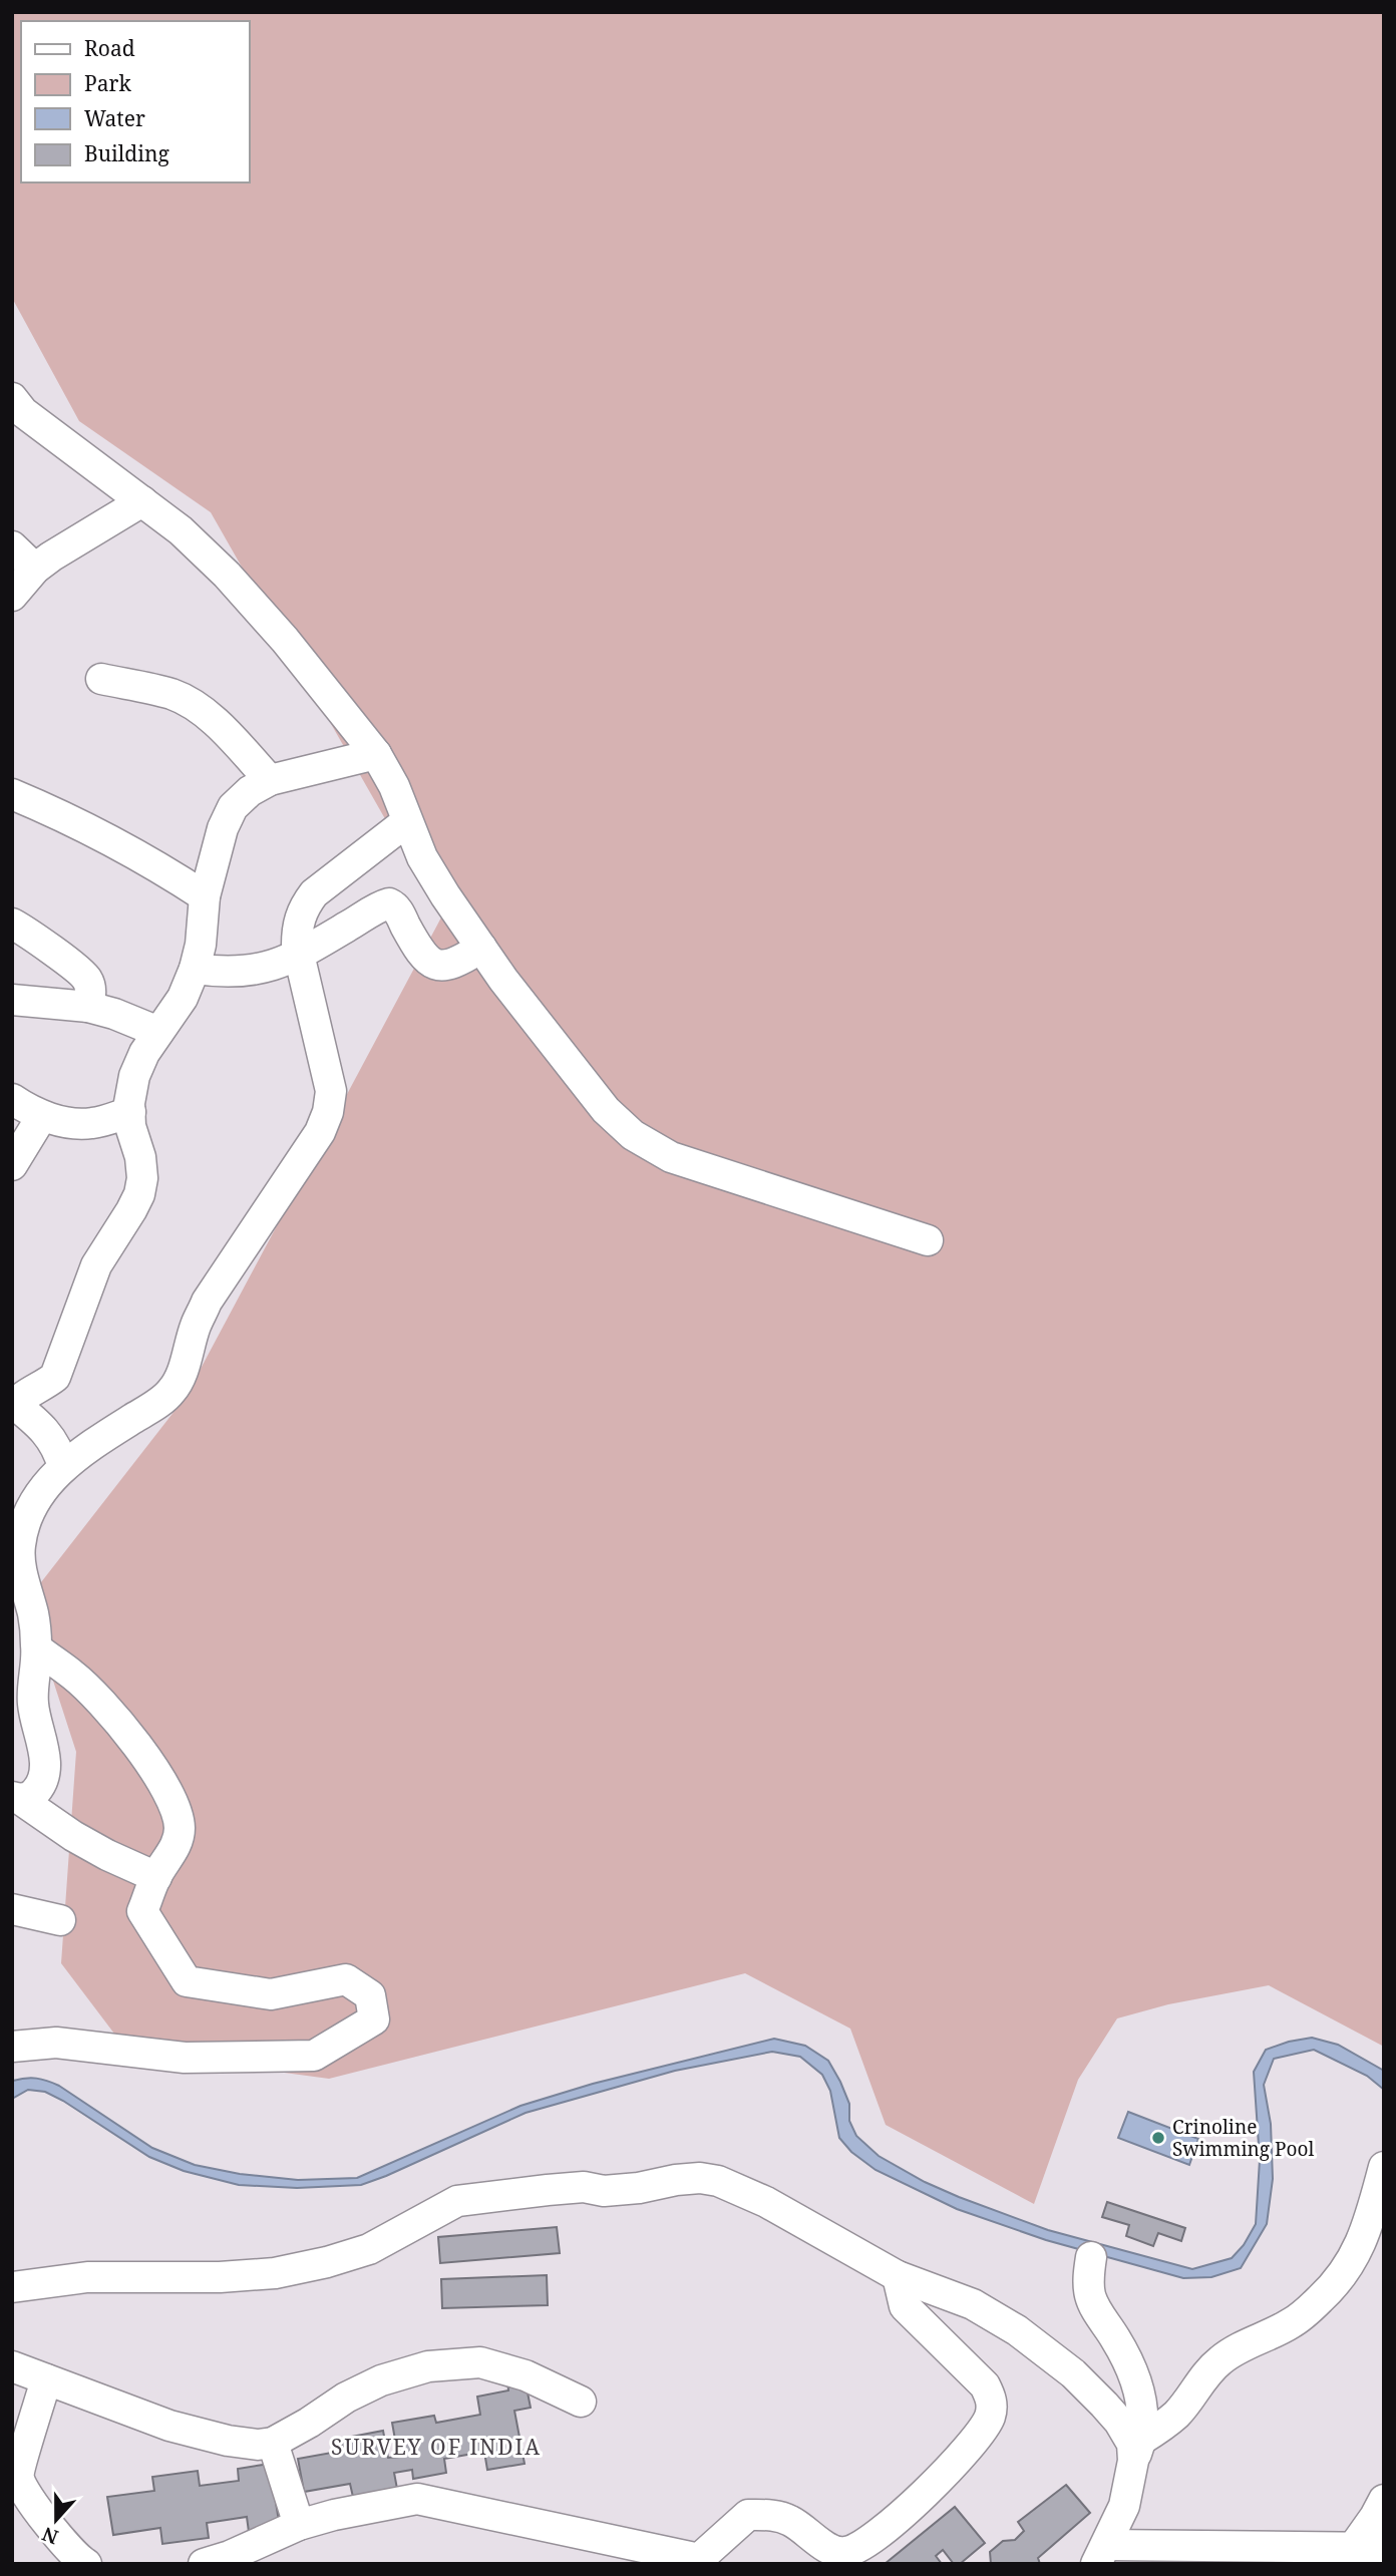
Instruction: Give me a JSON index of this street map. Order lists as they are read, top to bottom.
{
  "districts": ["SURVEY OF INDIA"],
  "places": ["Crinoline Swimming Pool"],
  "legend": [
    "Road",
    "Park",
    "Water",
    "Building"
  ],
  "north": "bottom"
}
